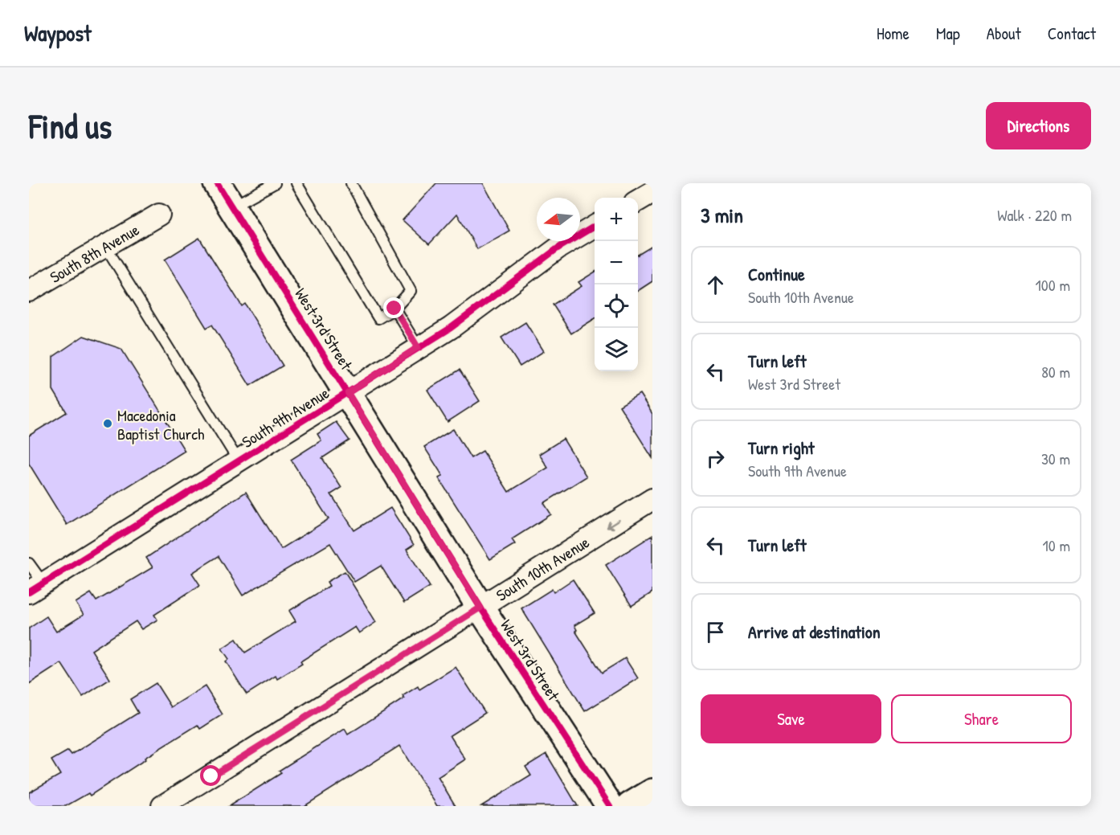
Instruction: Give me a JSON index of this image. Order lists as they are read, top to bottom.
{
  "streets": {
    "street": [
      "South 8th Avenue",
      "West 3rd Street",
      "South 9th Avenue",
      "South 10th Avenue"
    ]
  },
  "crossings": [
    ["West 3rd Street", "South 9th Avenue"],
    ["West 3rd Street", "South 10th Avenue"]
  ],
  "one_way": ["South 10th Avenue"],
  "places": ["Macedonia Baptist Church"],
  "north": "left",
  "page": {
    "header": "Waypost",
    "nav": [
      "Home",
      "Map",
      "About",
      "Contact"
    ],
    "buttons": [
      "Directions",
      ["Save", "Share"]
    ],
    "title": "Find us",
    "heading": ["3 min", "Walk · 220 m"],
    "map_buttons": ["+", "−"],
    "list": [
      ["Continue", "South 10th Avenue", "100 m"],
      ["Turn left", "West 3rd Street", "80 m"],
      ["Turn right", "South 9th Avenue", "30 m"],
      ["Turn left", "10 m"],
      "Arrive at destination"
    ]
  }
}
